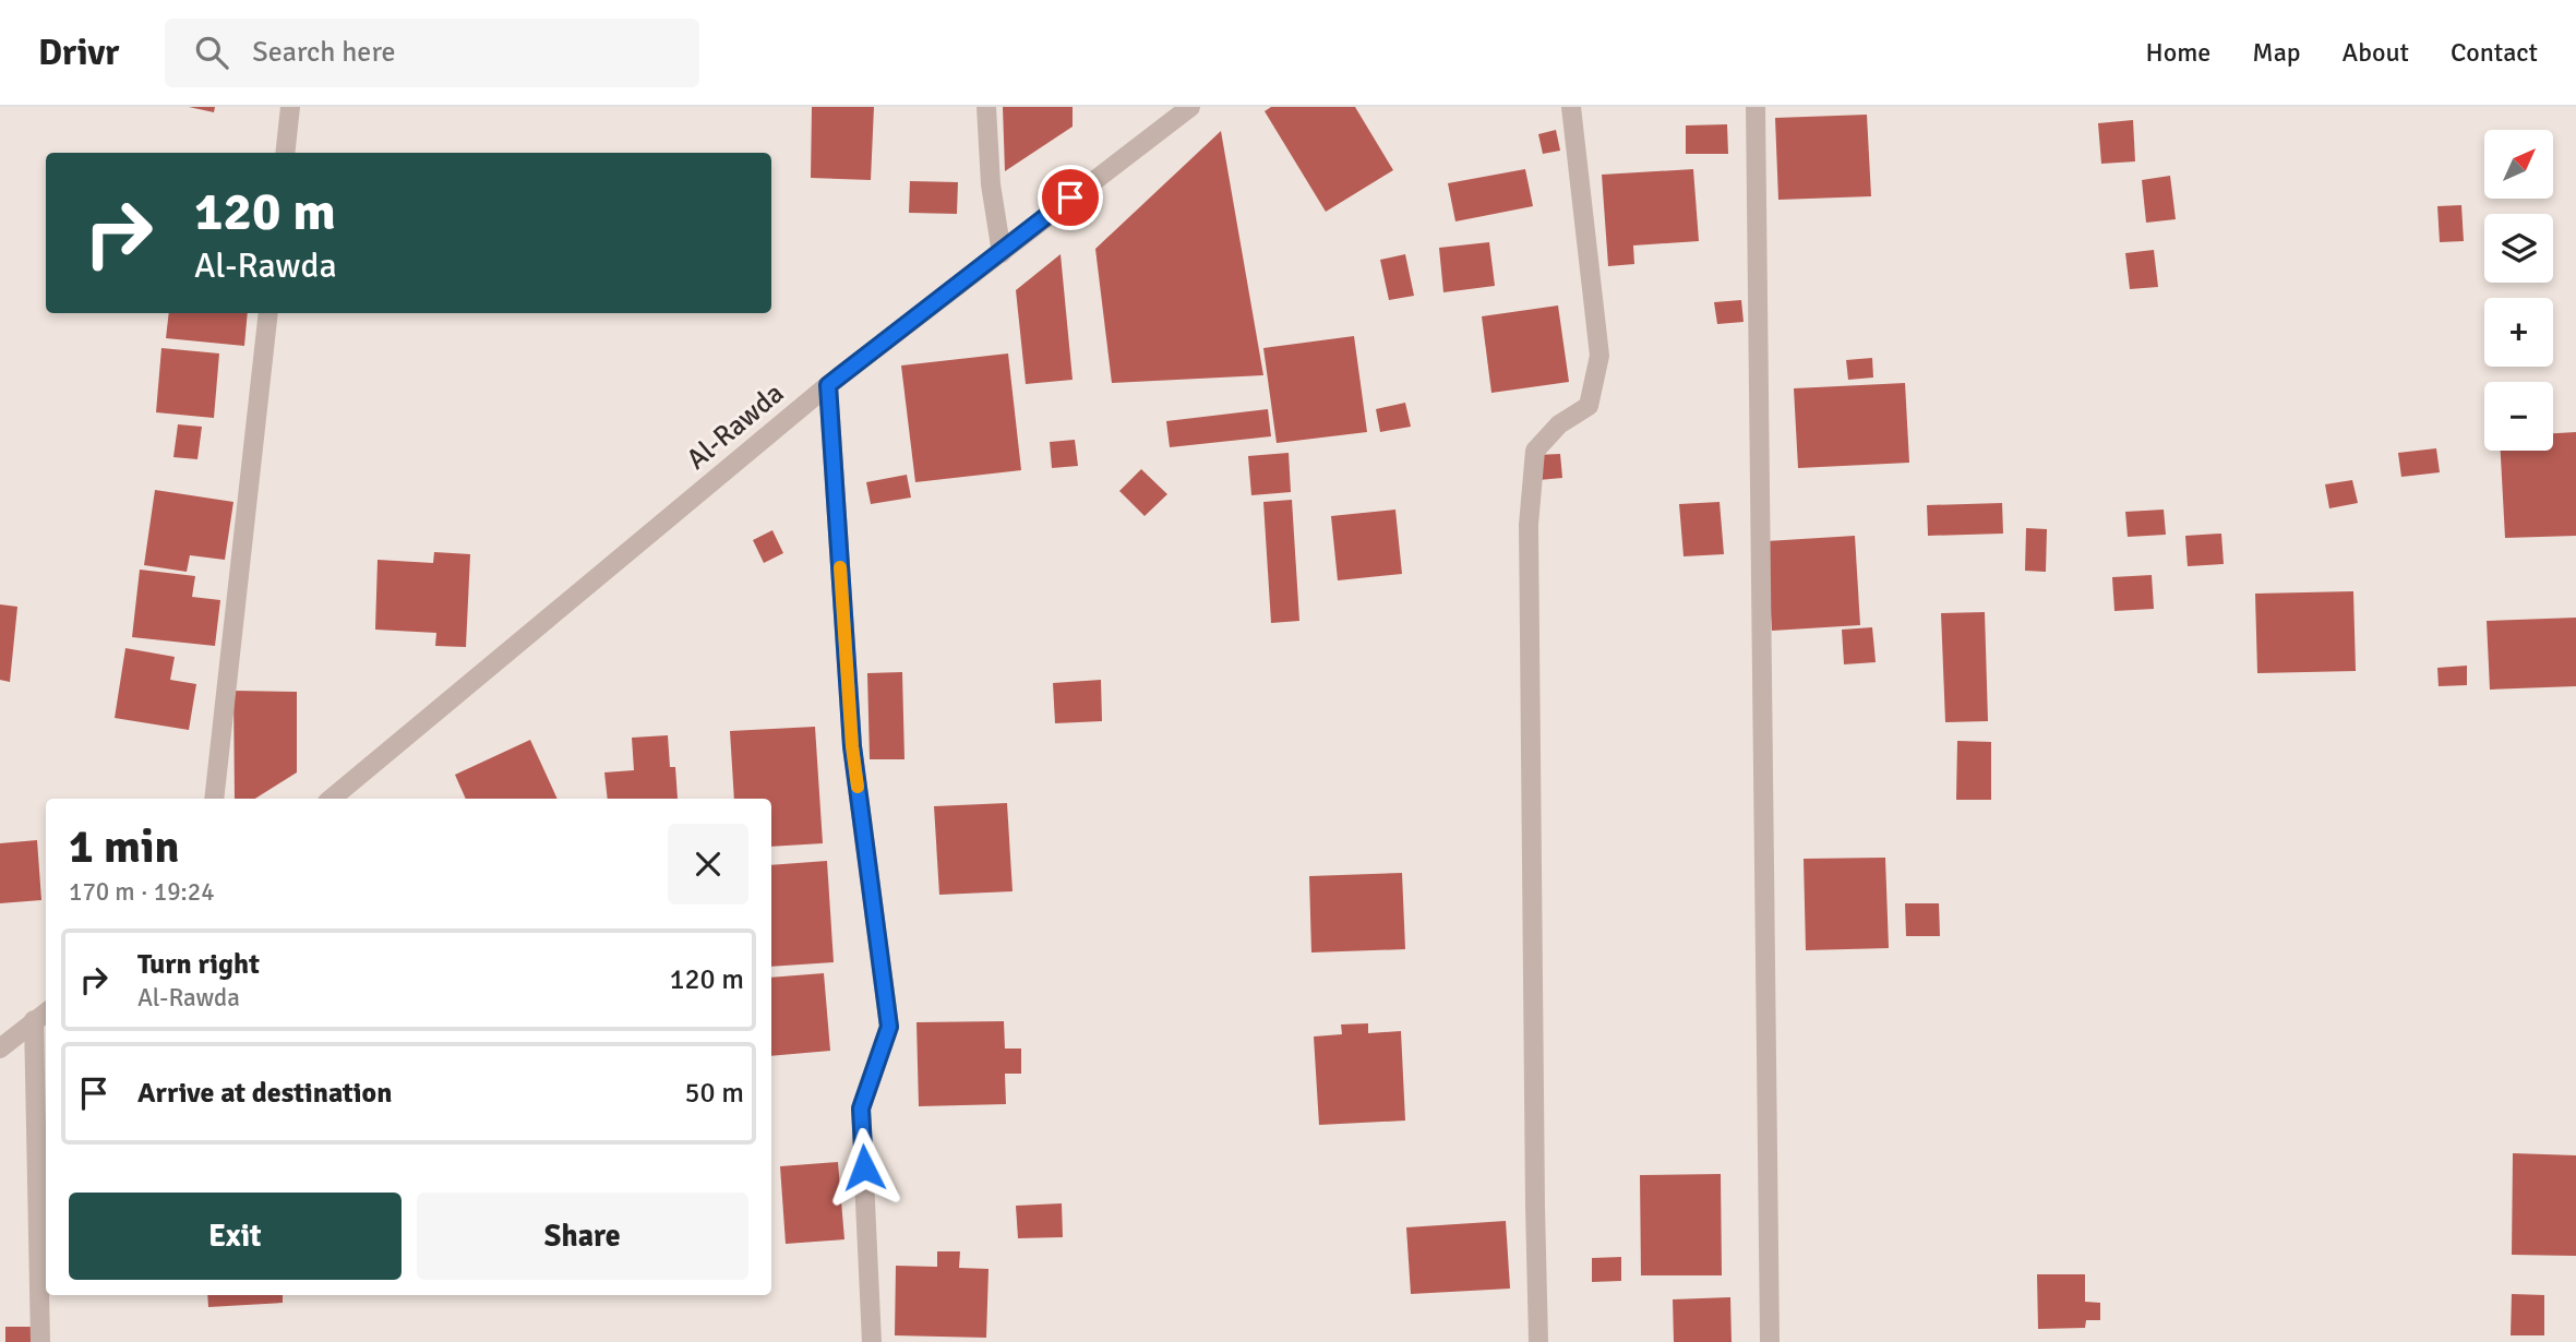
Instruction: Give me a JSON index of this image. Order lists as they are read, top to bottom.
{
  "streets": {
    "street": ["Al-Rawda"]
  },
  "north": "top right",
  "page": {
    "header": "Drivr",
    "search": "Search here",
    "nav": [
      "Home",
      "Map",
      "About",
      "Contact"
    ],
    "map_buttons": ["+", "−"],
    "turn": ["120 m", "Al-Rawda"],
    "heading": ["1 min", "170 m · 19:24"],
    "list": [
      {
        "name": "Turn right",
        "note": "Al-Rawda",
        "value": "120 m"
      },
      {
        "name": "Arrive at destination",
        "value": "50 m"
      }
    ],
    "buttons": ["Exit", "Share"]
  }
}
